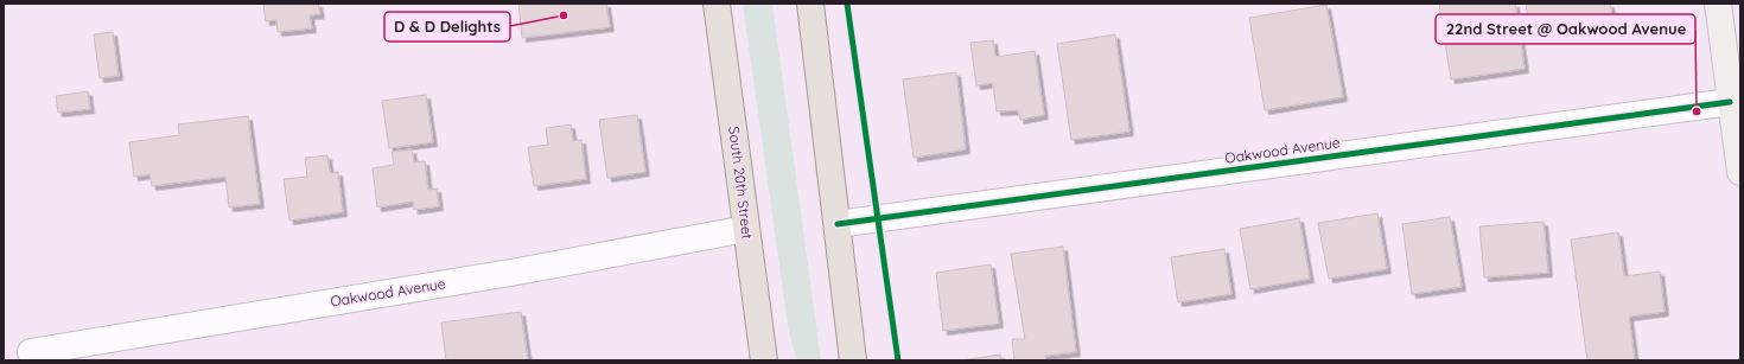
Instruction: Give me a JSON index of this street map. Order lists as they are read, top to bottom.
{
  "streets": {
    "main road": ["South 20th Street"],
    "street": ["Oakwood Avenue"]
  },
  "crossings": [
    ["Oakwood Avenue", "South 20th Street"]
  ],
  "places": ["D & D Delights", "22nd Street @ Oakwood Avenue"]
}
